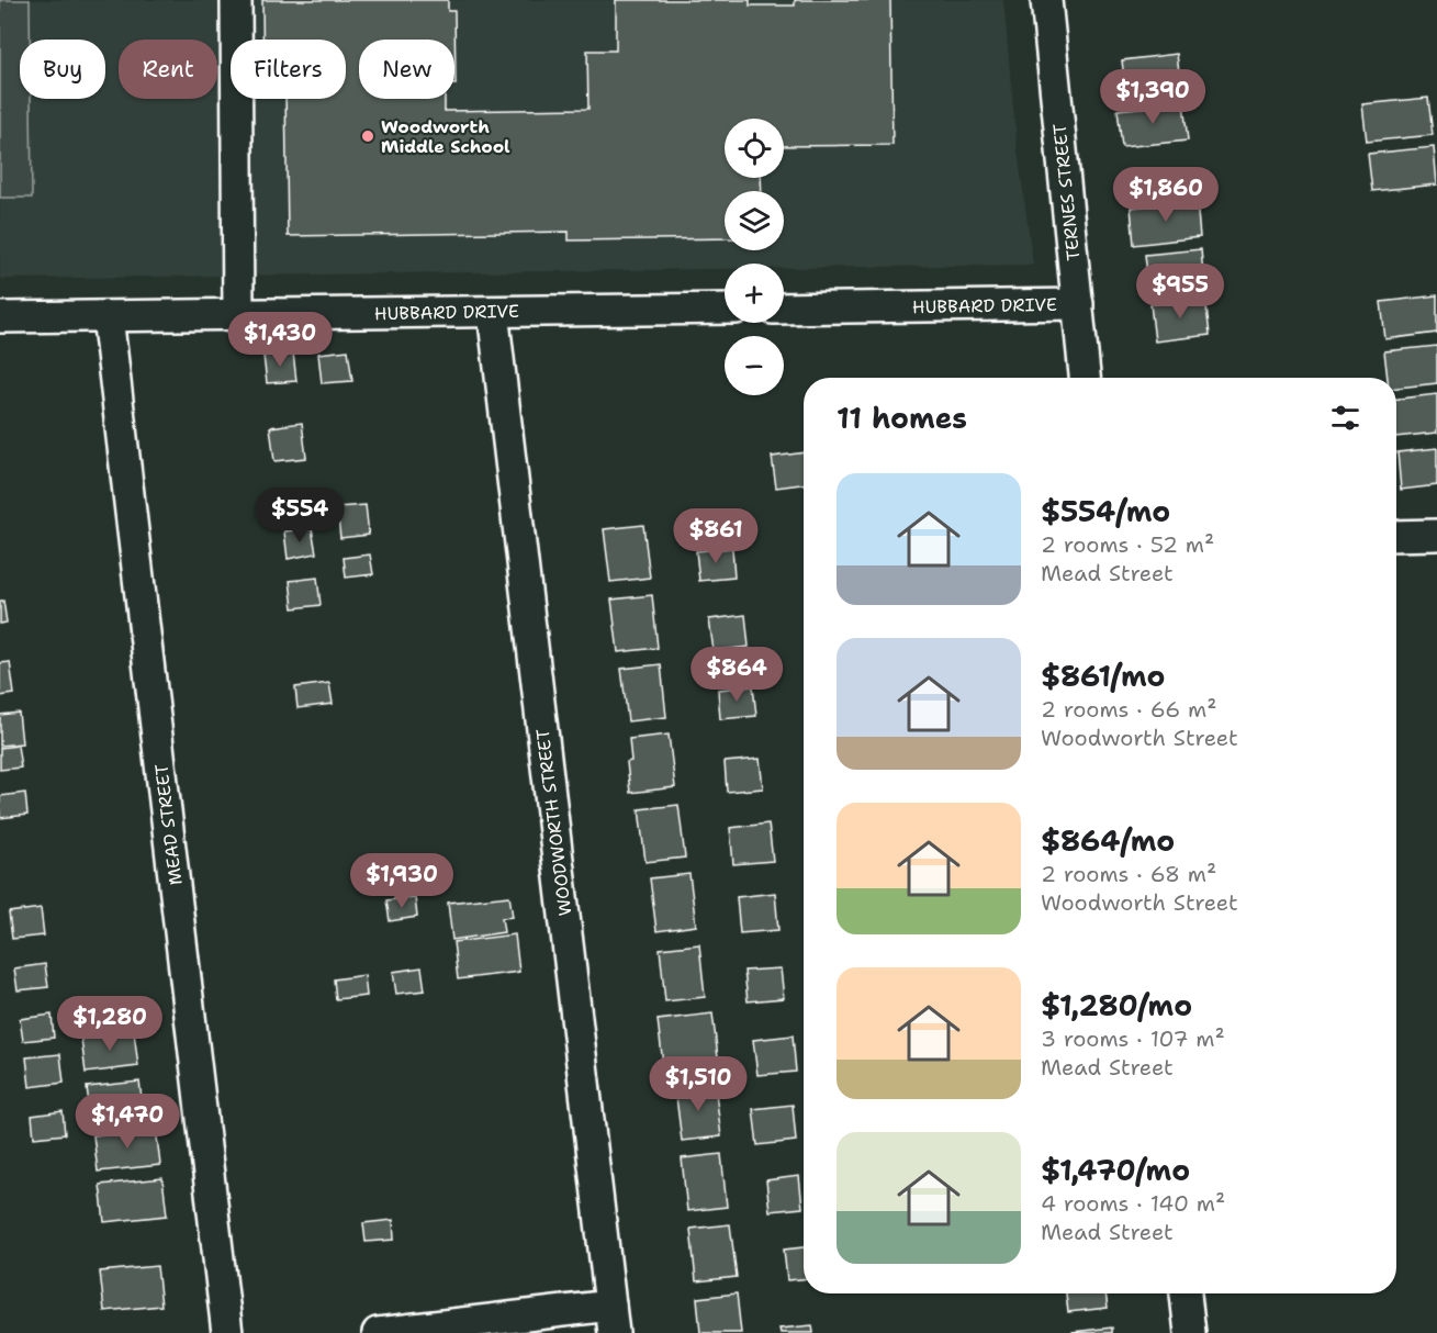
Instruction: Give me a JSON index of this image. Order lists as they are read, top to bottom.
{
  "streets": {
    "street": [
      "TERNES STREET",
      "HUBBARD DRIVE",
      "WOODWORTH STREET",
      "MEAD STREET"
    ]
  },
  "crossings": [
    ["TERNES STREET", "HUBBARD DRIVE"],
    ["HUBBARD DRIVE", "WOODWORTH STREET"],
    ["HUBBARD DRIVE", "MEAD STREET"]
  ],
  "places": ["Woodworth Middle School"],
  "page": {
    "chip": [
      "Buy",
      "Rent",
      "Filters",
      "New"
    ],
    "price": [
      "$1,390",
      "$1,860",
      "$955",
      "$1,430",
      "$554",
      "$861",
      "$864",
      "$1,930",
      "$1,280",
      "$1,510",
      "$1,470"
    ],
    "map_buttons": ["+", "−"],
    "heading": "11 homes",
    "list": [
      {
        "name": "$554/mo",
        "note": "2 rooms · 52 m² · Mead Street"
      },
      {
        "name": "$861/mo",
        "note": "2 rooms · 66 m² · Woodworth Street"
      },
      {
        "name": "$864/mo",
        "note": "2 rooms · 68 m² · Woodworth Street"
      },
      {
        "name": "$1,280/mo",
        "note": "3 rooms · 107 m² · Mead Street"
      },
      {
        "name": "$1,470/mo",
        "note": "4 rooms · 140 m² · Mead Street"
      }
    ]
  }
}
